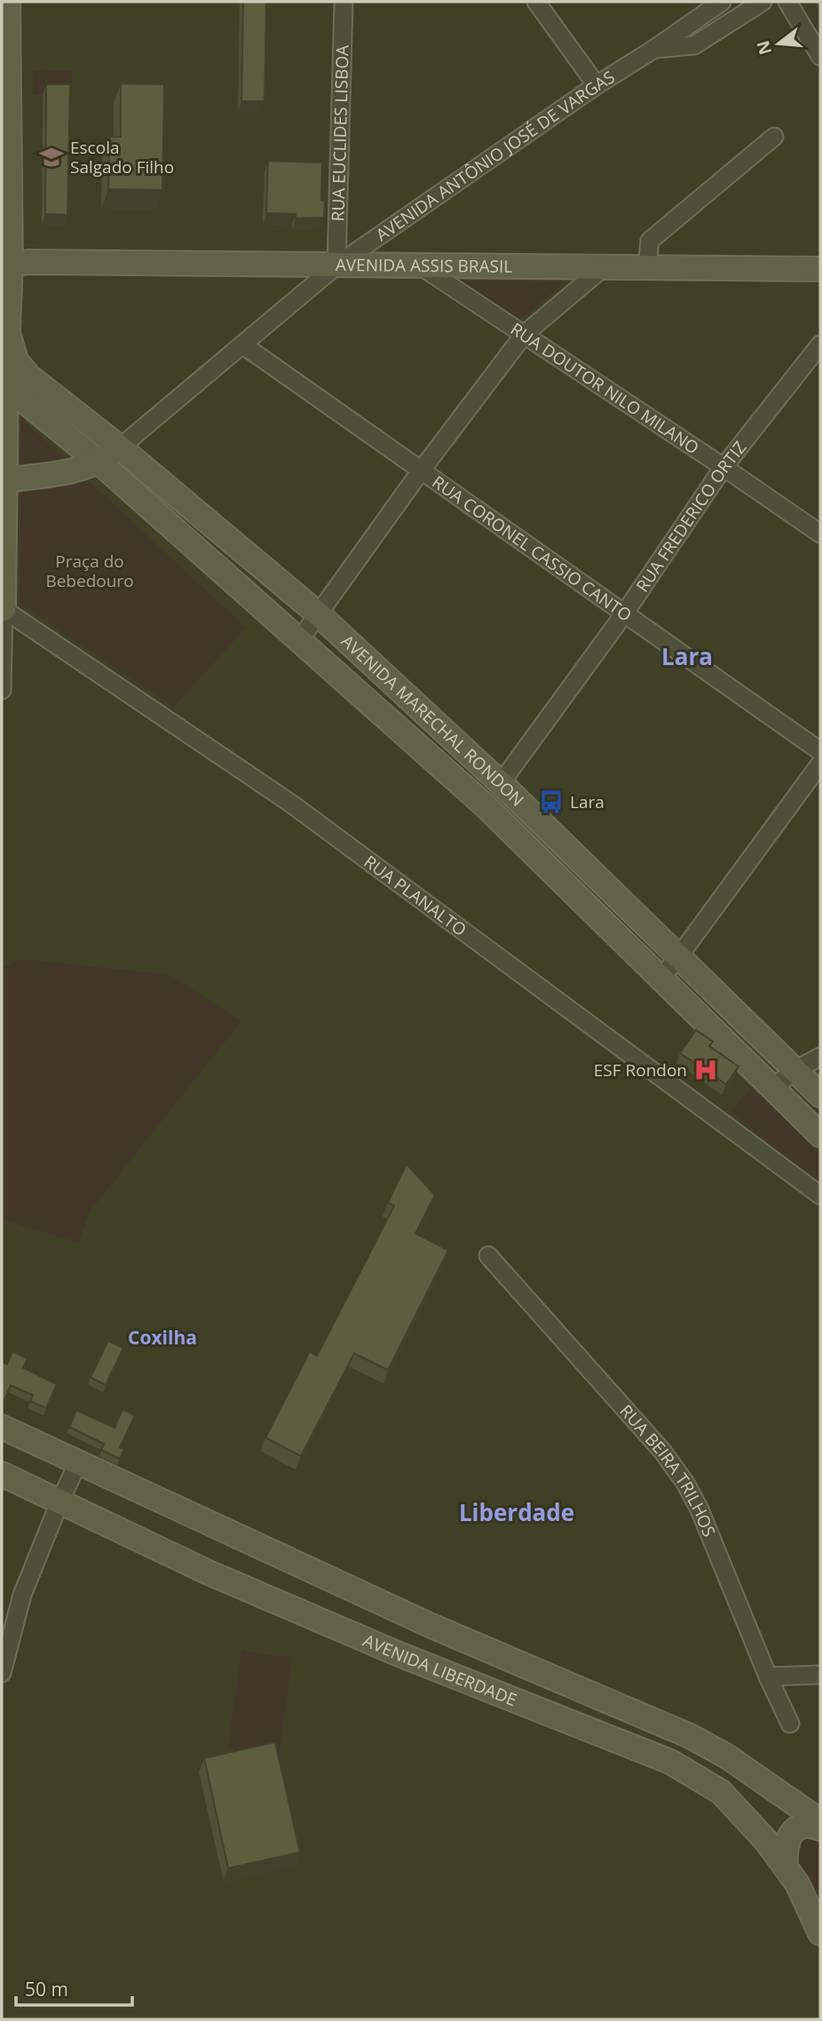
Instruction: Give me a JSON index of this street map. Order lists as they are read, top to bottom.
{
  "streets": {
    "main road": ["AVENIDA ASSIS BRASIL", "AVENIDA MARECHAL RONDON", "AVENIDA LIBERDADE"],
    "street": [
      "RUA EUCLIDES LISBOA",
      "AVENIDA ANTÔNIO JOSÉ DE VARGAS",
      "RUA DOUTOR NILO MILANO",
      "RUA FREDERICO ORTIZ",
      "RUA CORONEL CASSIO CANTO",
      "RUA PLANALTO",
      "RUA BEIRA TRILHOS"
    ]
  },
  "crossings": [
    ["RUA EUCLIDES LISBOA", "AVENIDA ANTÔNIO JOSÉ DE VARGAS"],
    ["RUA EUCLIDES LISBOA", "AVENIDA ASSIS BRASIL"],
    ["AVENIDA ANTÔNIO JOSÉ DE VARGAS", "AVENIDA ASSIS BRASIL"],
    ["AVENIDA ANTÔNIO JOSÉ DE VARGAS", "RUA CORONEL CASSIO CANTO"],
    ["AVENIDA ANTÔNIO JOSÉ DE VARGAS", "AVENIDA MARECHAL RONDON"],
    ["AVENIDA ASSIS BRASIL", "RUA DOUTOR NILO MILANO"],
    ["RUA DOUTOR NILO MILANO", "RUA FREDERICO ORTIZ"],
    ["RUA FREDERICO ORTIZ", "RUA CORONEL CASSIO CANTO"],
    ["RUA FREDERICO ORTIZ", "AVENIDA MARECHAL RONDON"]
  ],
  "districts": ["Lara", "Coxilha", "Liberdade"],
  "parks": ["Praça do Bebedouro"],
  "places": {
    "school or university": ["Escola Salgado Filho"],
    "bus stop": ["Lara"],
    "hospital": ["ESF Rondon"]
  },
  "scale_bar": "50 m",
  "north": "left"
}
